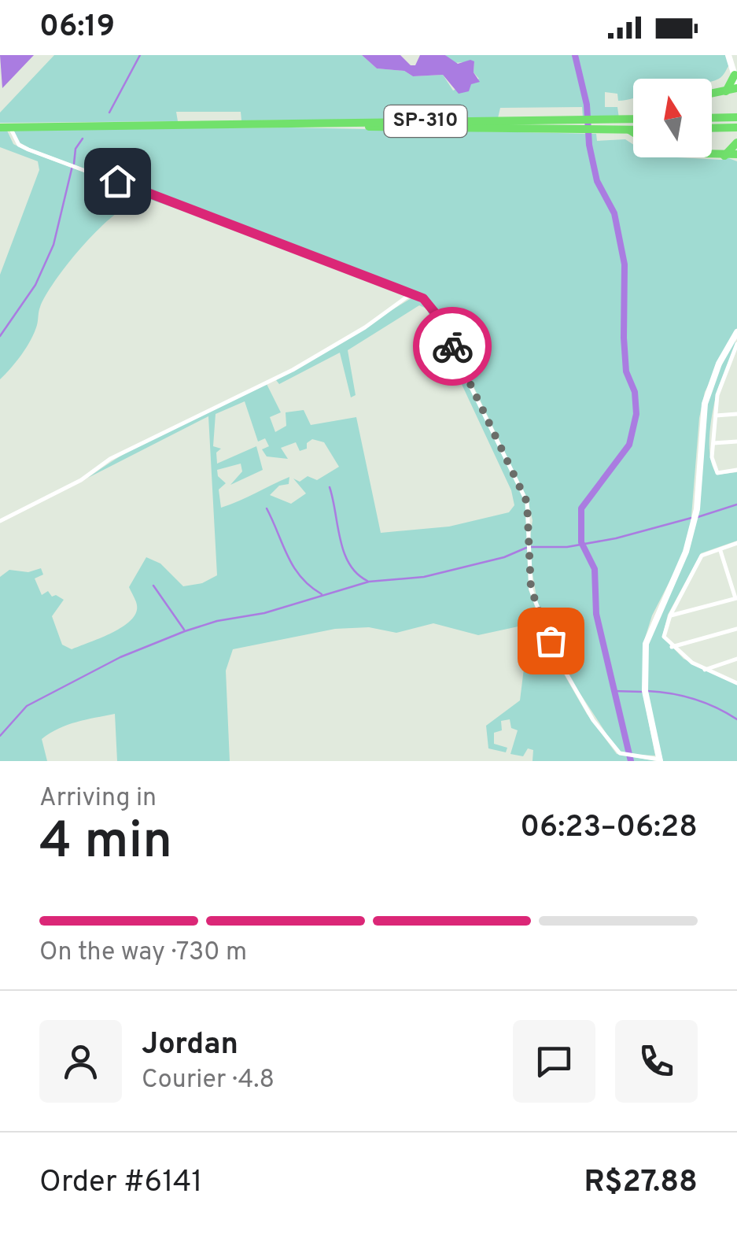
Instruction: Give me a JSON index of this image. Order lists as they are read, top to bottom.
{
  "streets": {
    "main road": ["SP-310"]
  },
  "north": "top",
  "page": {
    "status": "06:19",
    "heading": ["4 min", "Arriving in", "06:23–06:28"],
    "panel": [
      "Jordan",
      "Courier · 4.8",
      "Order #6141",
      "R$27.88"
    ],
    "bar": "On the way · 730 m"
  }
}
